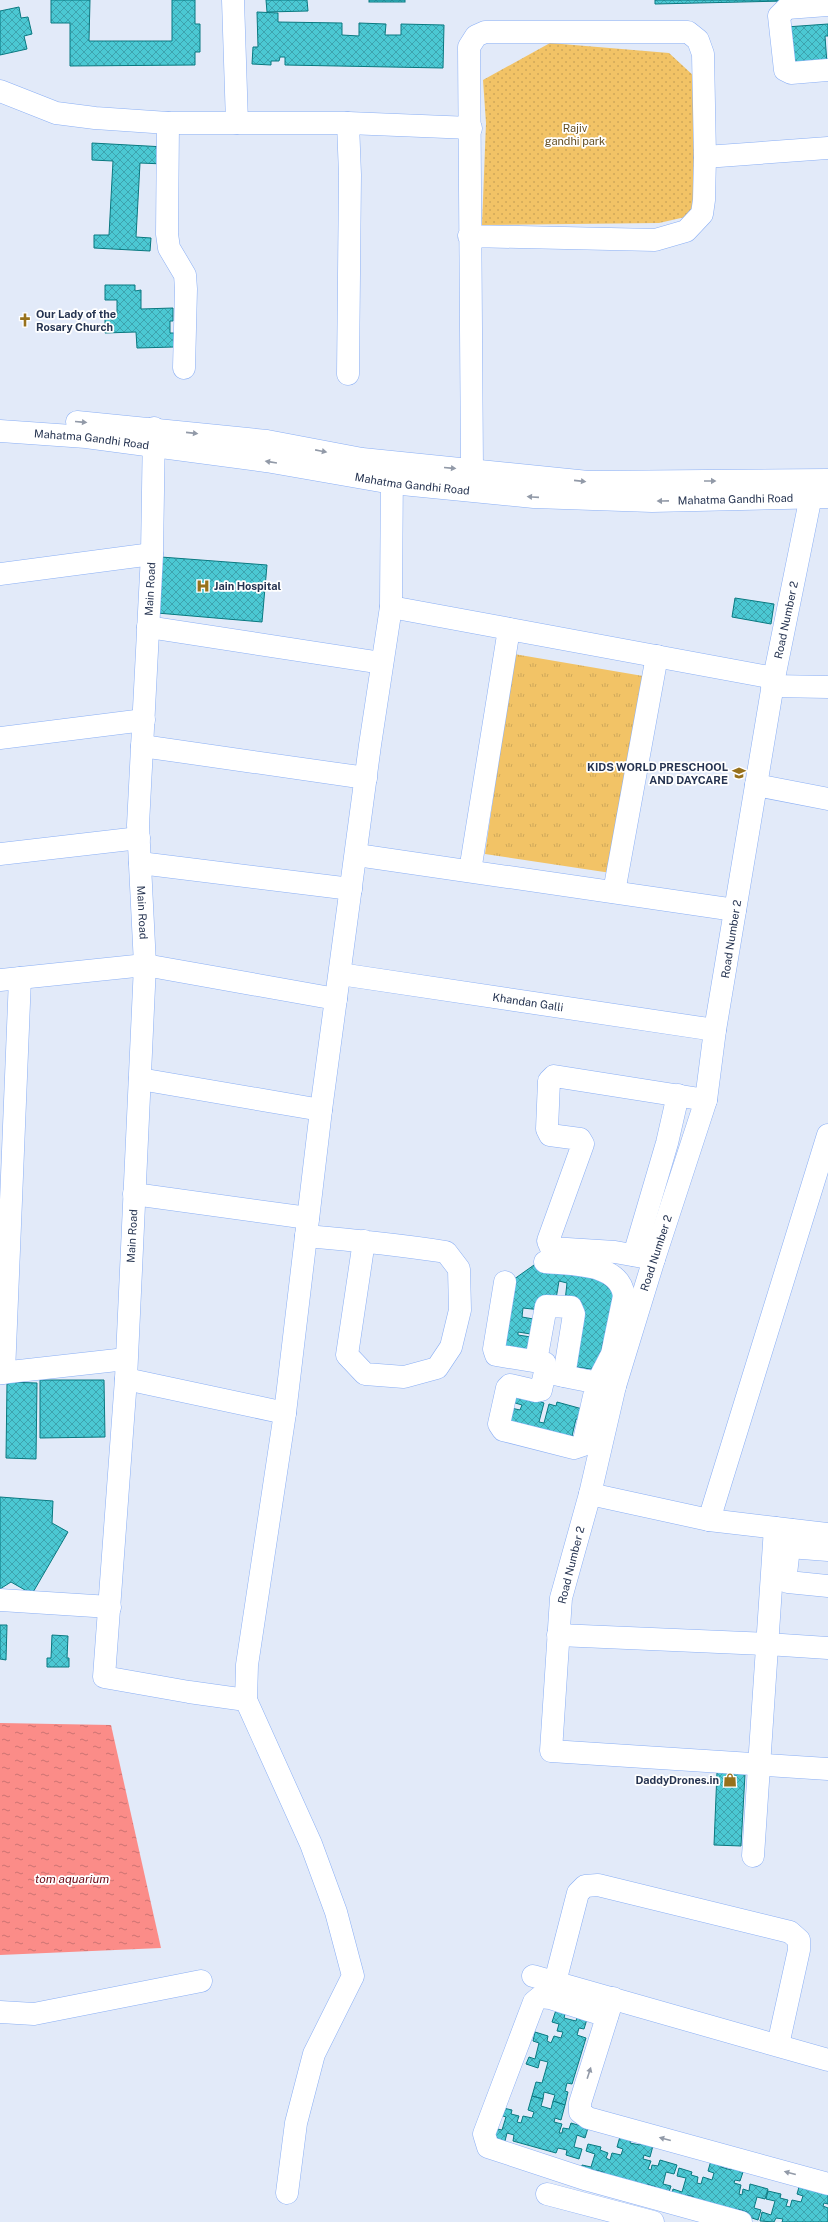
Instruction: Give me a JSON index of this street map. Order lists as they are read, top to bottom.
{
  "streets": {
    "street": [
      "Mahatma Gandhi Road",
      "Main Road",
      "Road Number 2",
      "Khandan Galli"
    ]
  },
  "crossings": [
    ["Mahatma Gandhi Road", "Main Road"],
    ["Mahatma Gandhi Road", "Road Number 2"],
    ["Road Number 2", "Khandan Galli"]
  ],
  "water": ["tom aquarium"],
  "parks": ["Rajiv gandhi park"],
  "places": {
    "church": ["Our Lady of the Rosary Church"],
    "hospital": ["Jain Hospital"],
    "school or university": ["KIDS WORLD PRESCHOOL AND DAYCARE"],
    "shop": ["DaddyDrones.in"]
  }
}
